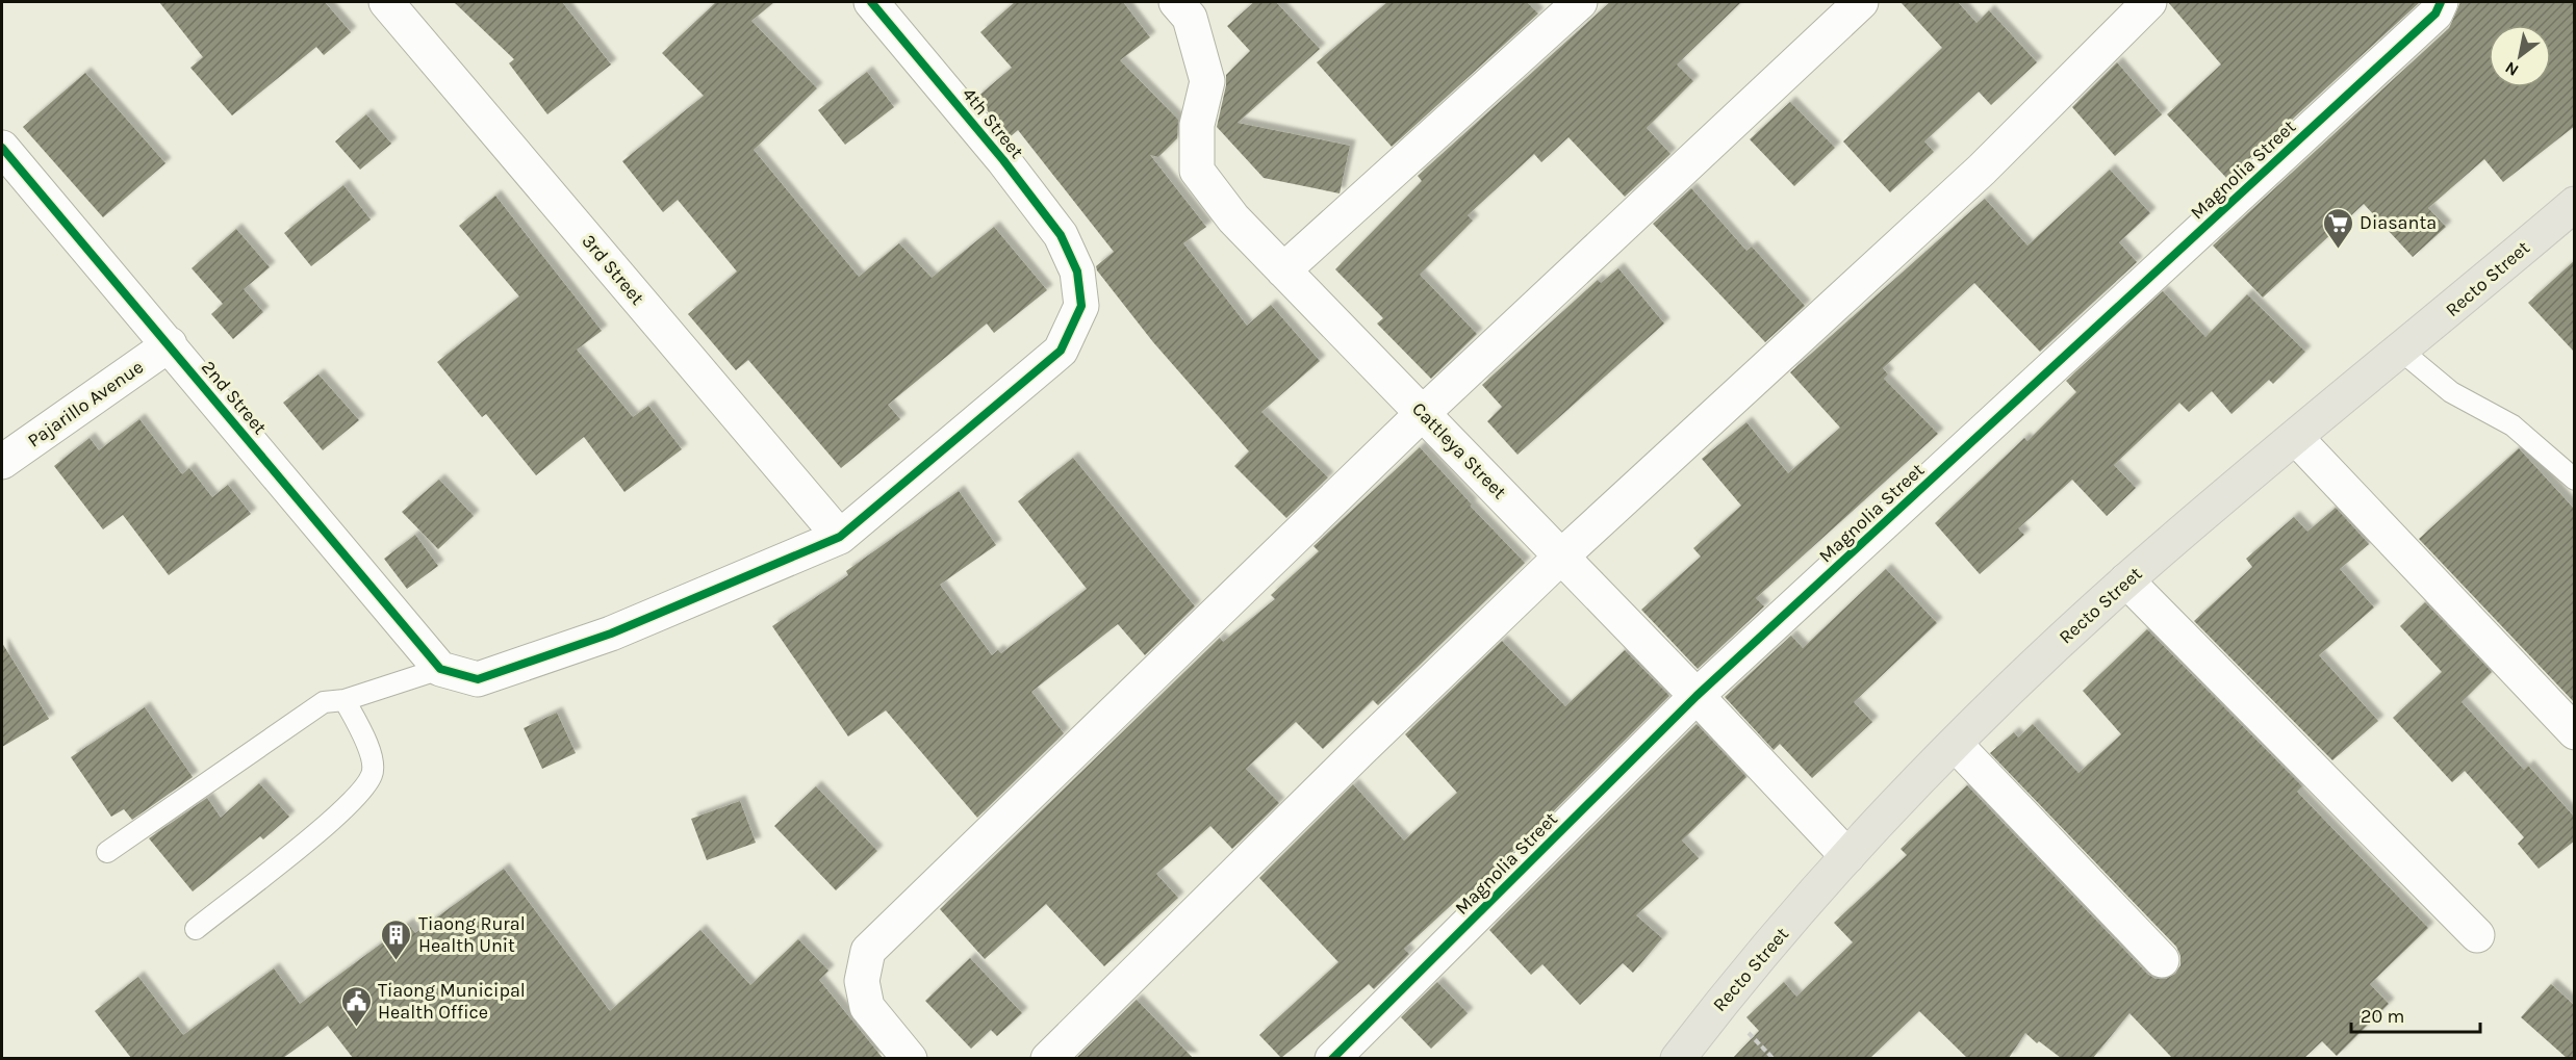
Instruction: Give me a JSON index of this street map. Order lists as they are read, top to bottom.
{
  "streets": {
    "main road": ["Recto Street"],
    "street": [
      "4th Street",
      "Magnolia Street",
      "3rd Street",
      "2nd Street",
      "Pajarillo Avenue",
      "Cattleya Street"
    ]
  },
  "crossings": [
    ["4th Street", "3rd Street"],
    ["4th Street", "2nd Street"],
    ["Magnolia Street", "Cattleya Street"],
    ["Recto Street", "Cattleya Street"],
    ["2nd Street", "Pajarillo Avenue"]
  ],
  "places": {
    "supermarket": ["Diasanta"],
    "building": ["Tiaong Rural Health Unit"],
    "public building": ["Tiaong Municipal Health Office"]
  },
  "scale_bar": "20 m",
  "north": "bottom left"
}
